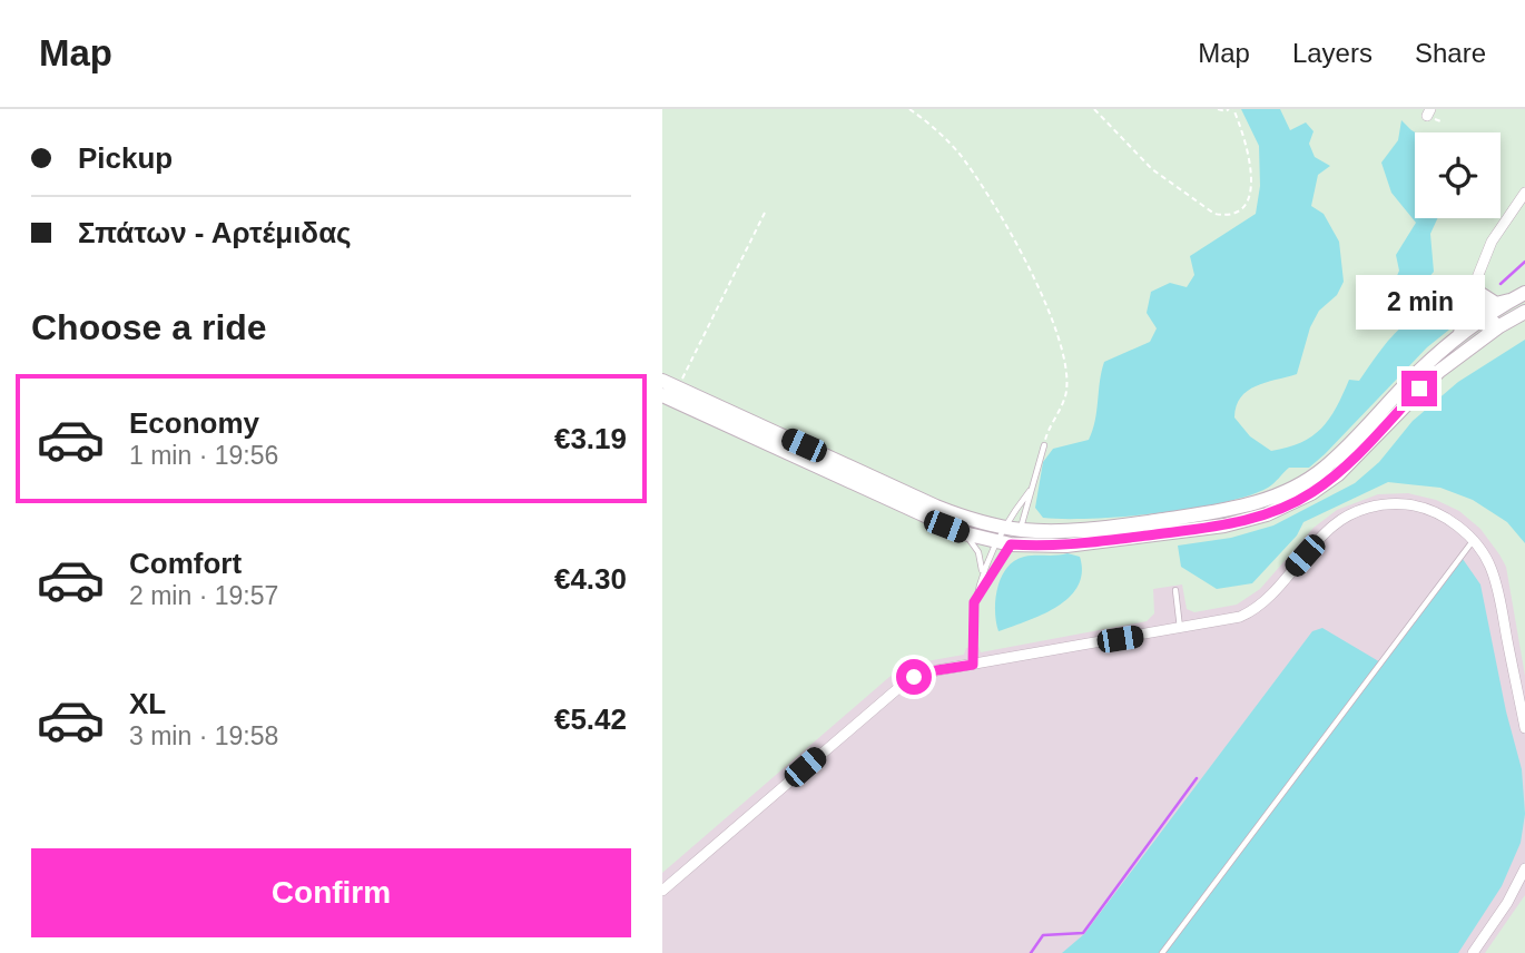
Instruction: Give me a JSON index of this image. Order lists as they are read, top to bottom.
{
  "page": {
    "header": "Map",
    "nav": ["Map", "Layers", "Share"],
    "banner": ["Pickup", "Σπάτων - Αρτέμιδας"],
    "bubble": "2 min",
    "heading": "Choose a ride",
    "list": [
      {
        "name": "Economy",
        "note": "1 min · 19:56",
        "value": "€3.19"
      },
      {
        "name": "Comfort",
        "note": "2 min · 19:57",
        "value": "€4.30"
      },
      {
        "name": "XL",
        "note": "3 min · 19:58",
        "value": "€5.42"
      }
    ],
    "buttons": "Confirm"
  }
}
